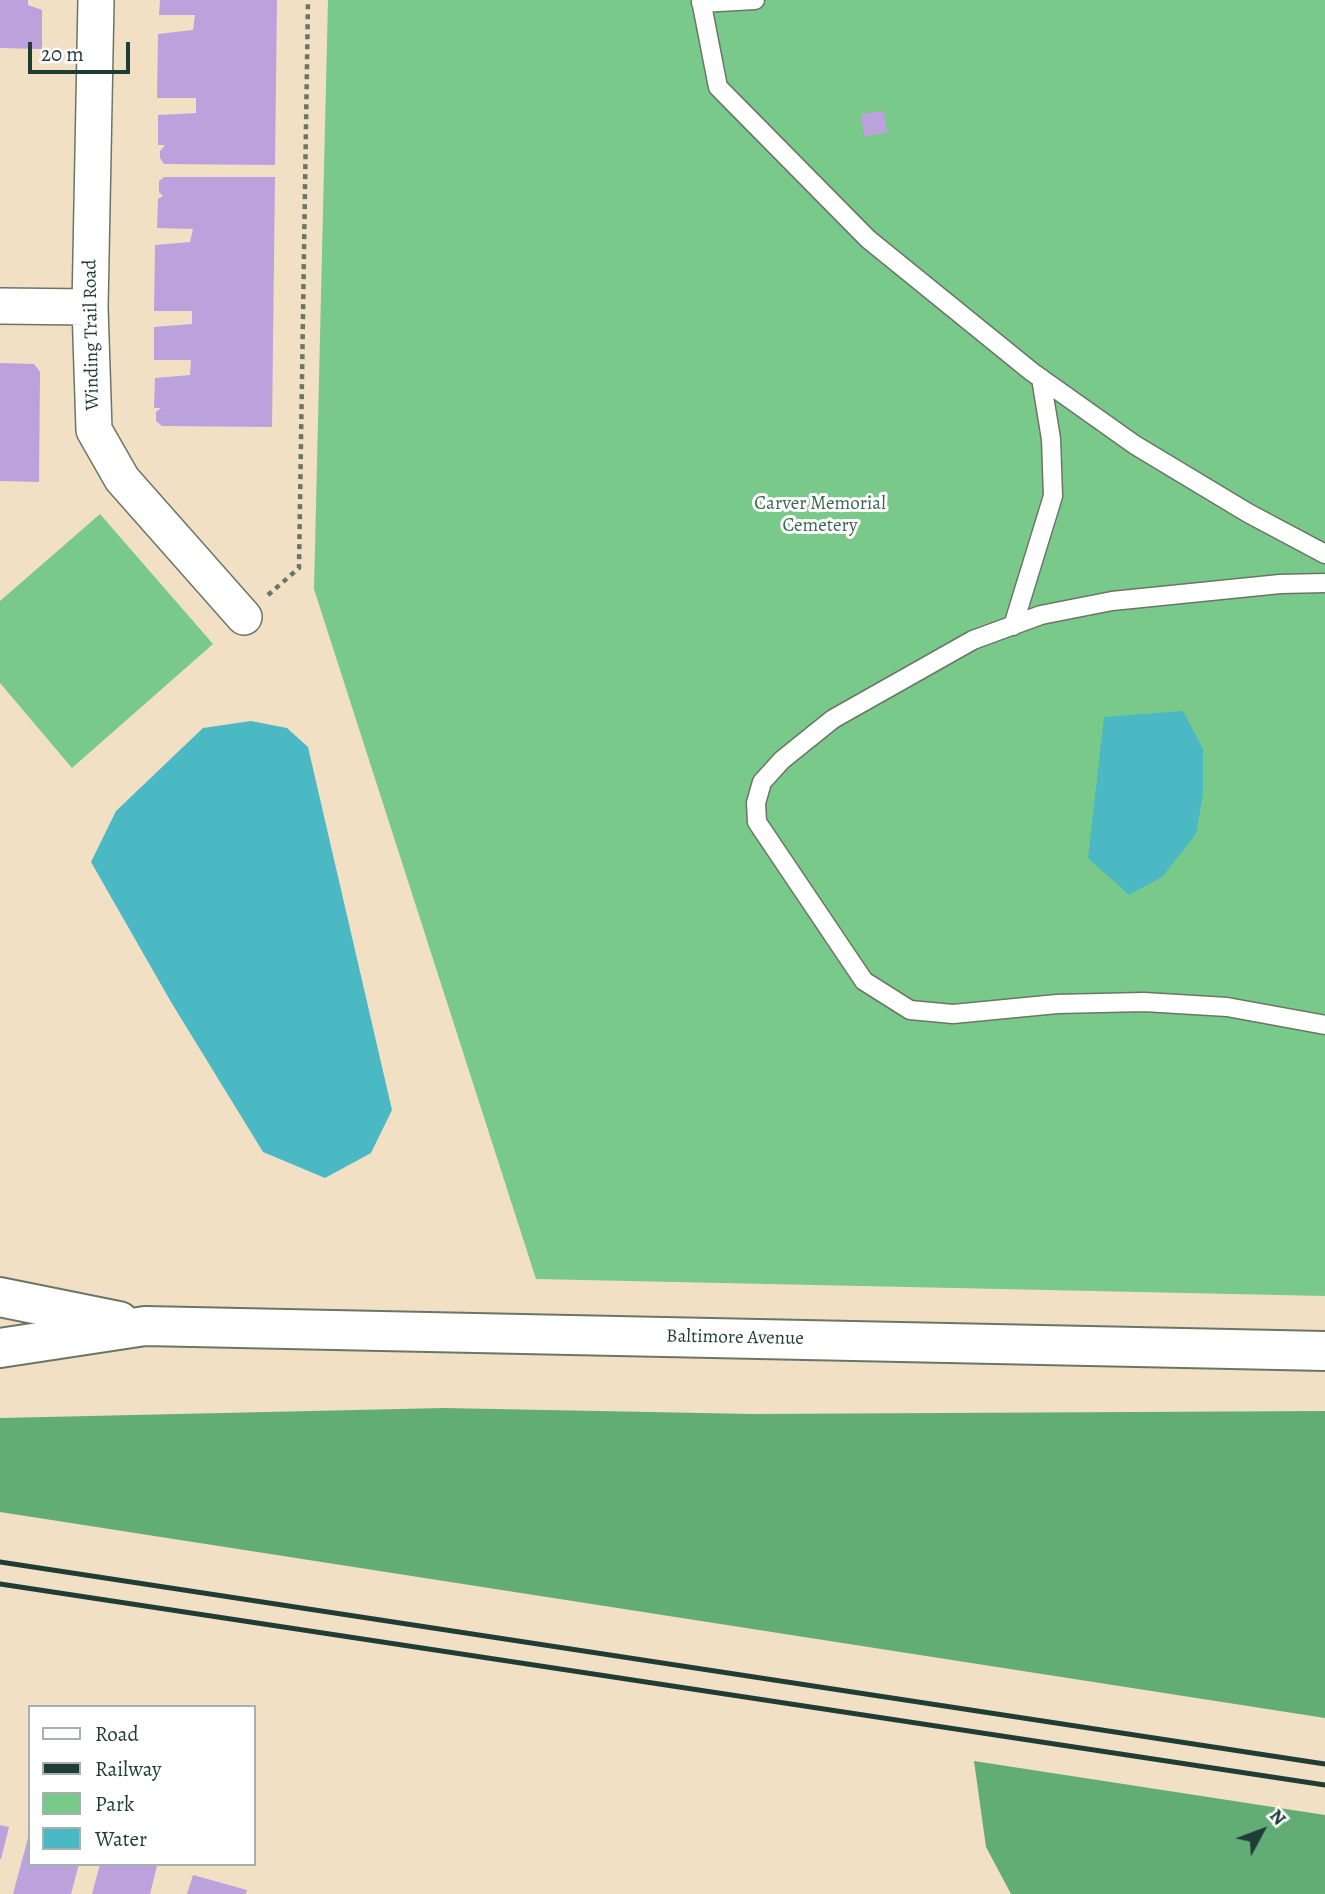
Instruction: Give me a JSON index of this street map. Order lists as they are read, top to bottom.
{
  "streets": {
    "main road": ["Baltimore Avenue"],
    "street": ["Winding Trail Road"]
  },
  "parks": ["Carver Memorial Cemetery"],
  "legend": [
    "Road",
    "Railway",
    "Park",
    "Water"
  ],
  "scale_bar": "20 m",
  "north": "top right"
}
